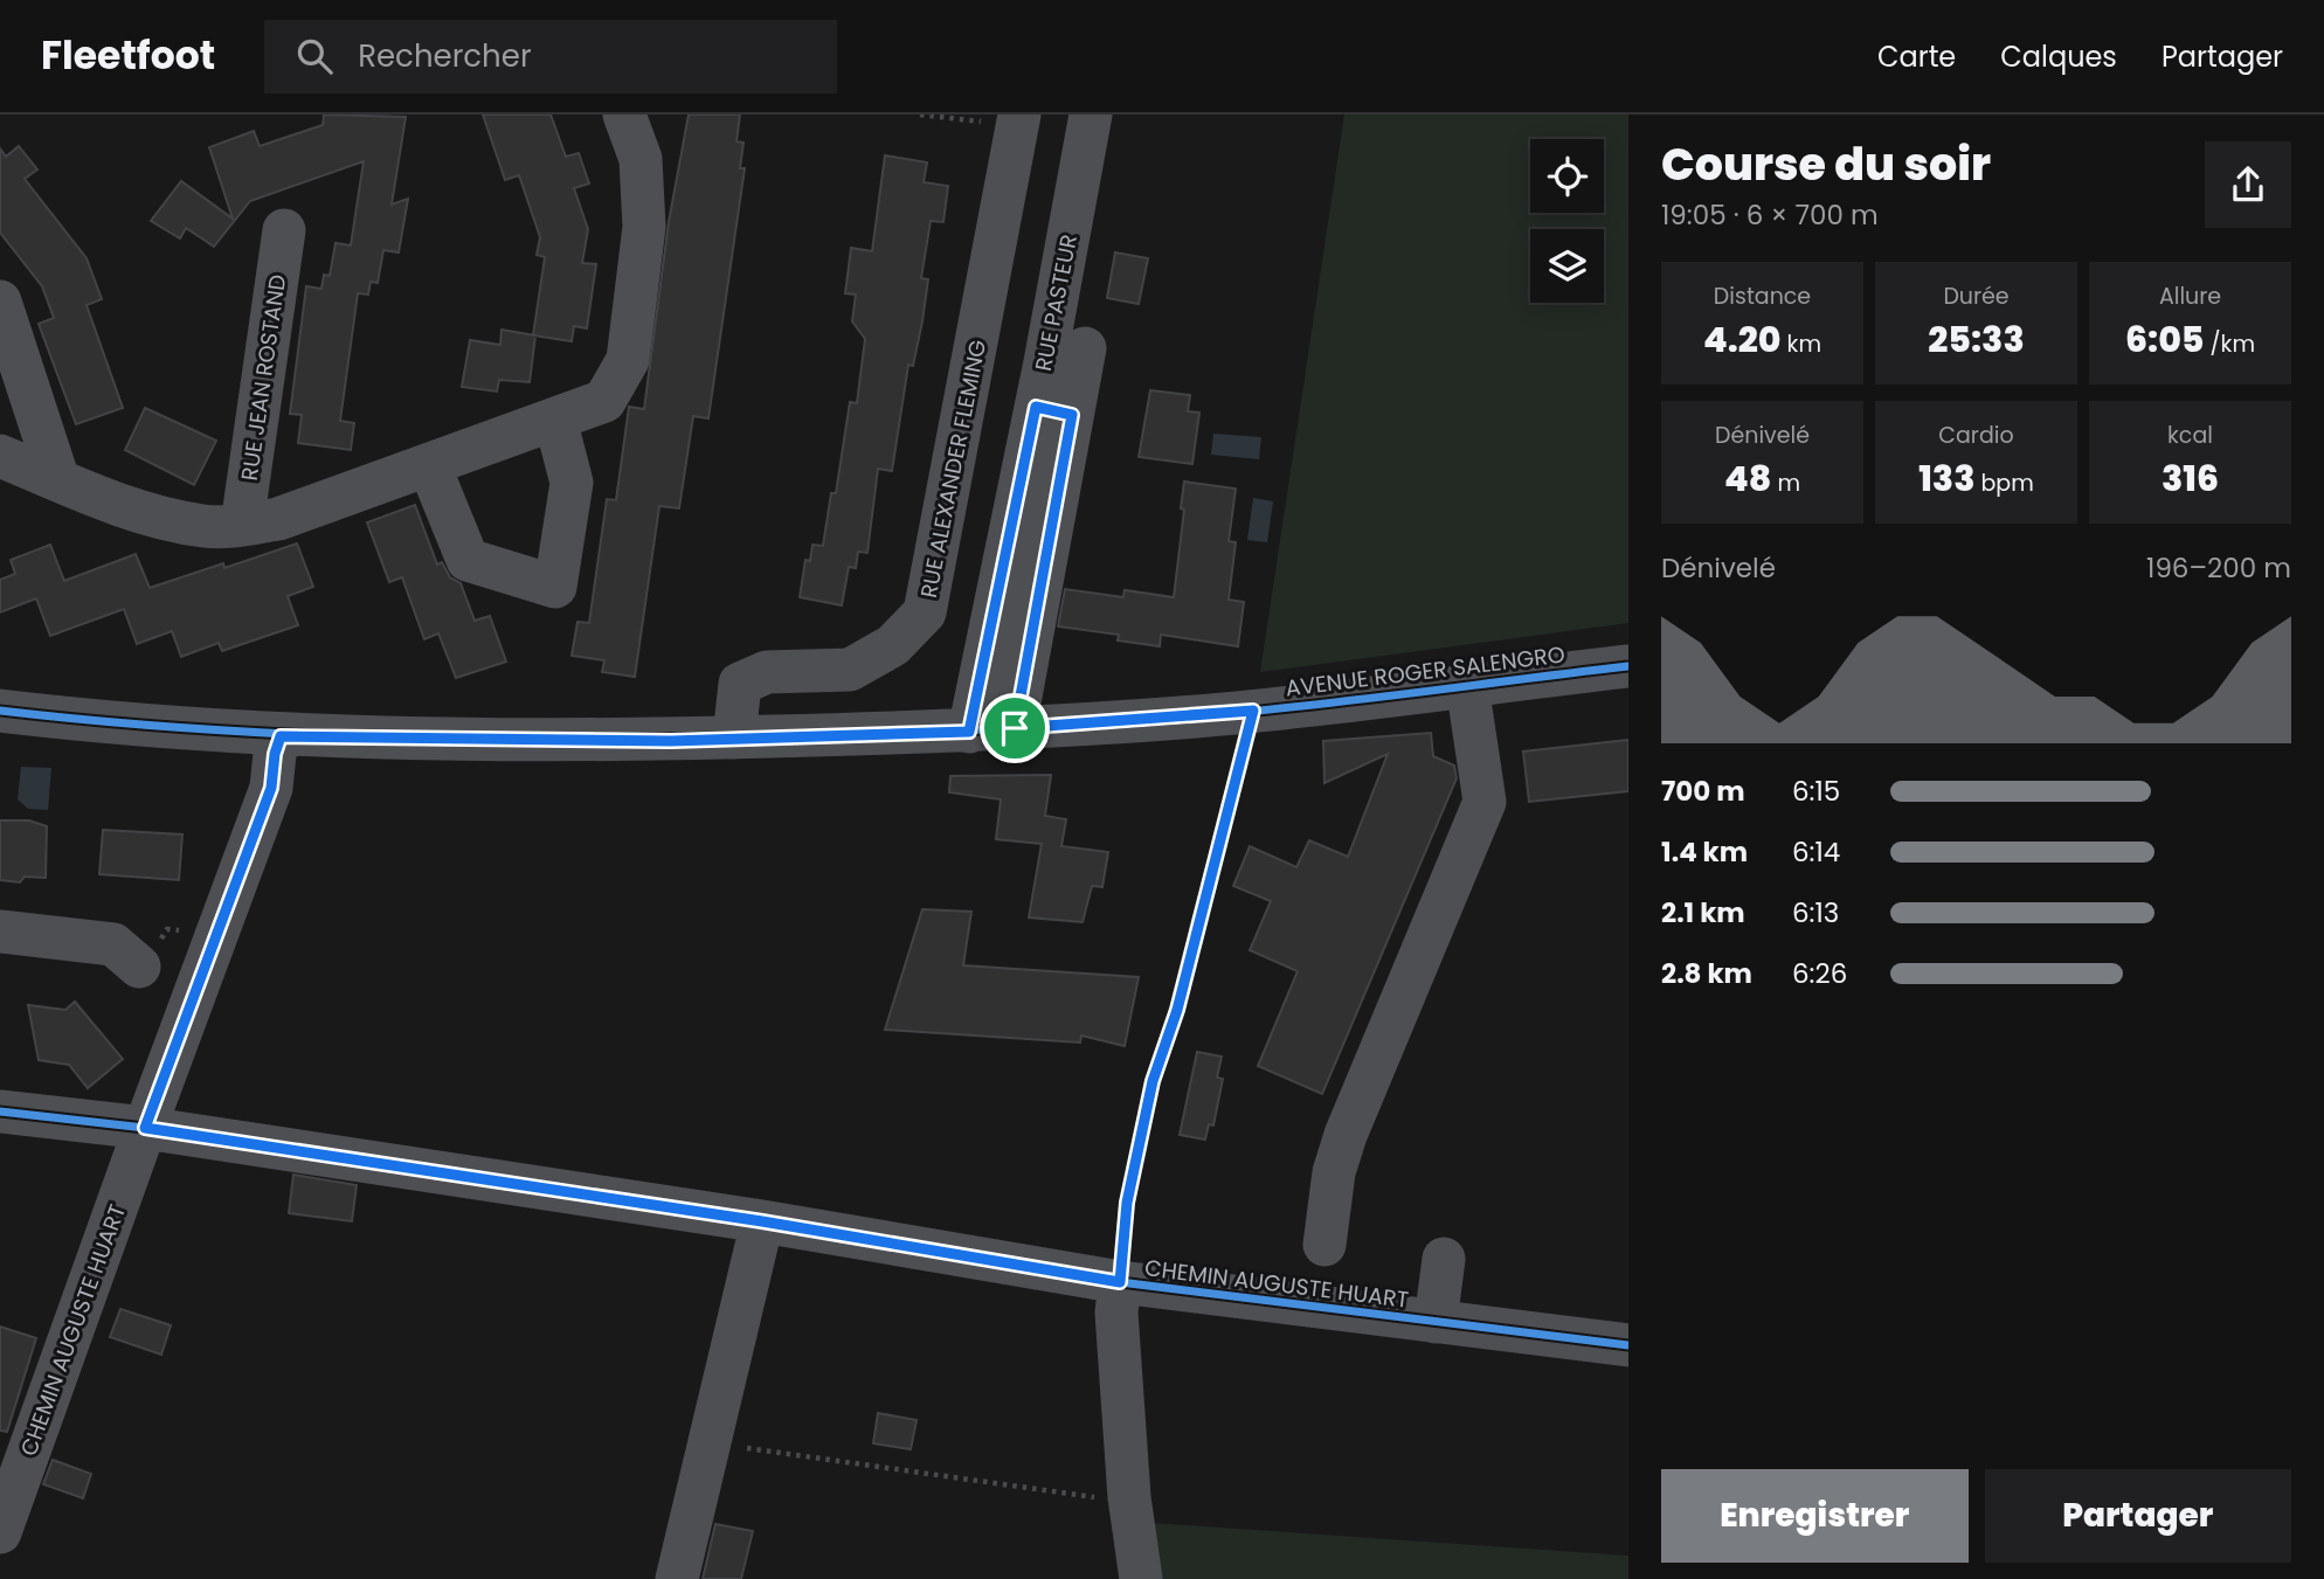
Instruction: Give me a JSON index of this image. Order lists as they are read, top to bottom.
{
  "streets": {
    "street": [
      "RUE PASTEUR",
      "RUE JEAN ROSTAND",
      "RUE ALEXANDER FLEMING",
      "AVENUE ROGER SALENGRO",
      "CHEMIN AUGUSTE HUART"
    ]
  },
  "crossings": [
    ["RUE PASTEUR", "AVENUE ROGER SALENGRO"],
    ["RUE ALEXANDER FLEMING", "AVENUE ROGER SALENGRO"],
    ["AVENUE ROGER SALENGRO", "CHEMIN AUGUSTE HUART"]
  ],
  "page": {
    "header": "Fleetfoot",
    "search": "Rechercher",
    "nav": ["Carte", "Calques", "Partager"],
    "heading": ["Course du soir", "19:05 · 6 × 700 m"],
    "stats": [
      ["Distance", "4.20 km"],
      ["Durée", "25:33"],
      ["Allure", "6:05 /km"],
      ["Dénivelé", "48 m"],
      ["Cardio", "133 bpm"],
      ["kcal", "316"]
    ],
    "chart": ["Dénivelé", "196–200 m"],
    "list": [
      {
        "name": "700 m",
        "note": "6:15"
      },
      {
        "name": "1.4 km",
        "note": "6:14"
      },
      {
        "name": "2.1 km",
        "note": "6:13"
      },
      {
        "name": "2.8 km",
        "note": "6:26"
      }
    ],
    "buttons": ["Enregistrer", "Partager"]
  }
}
